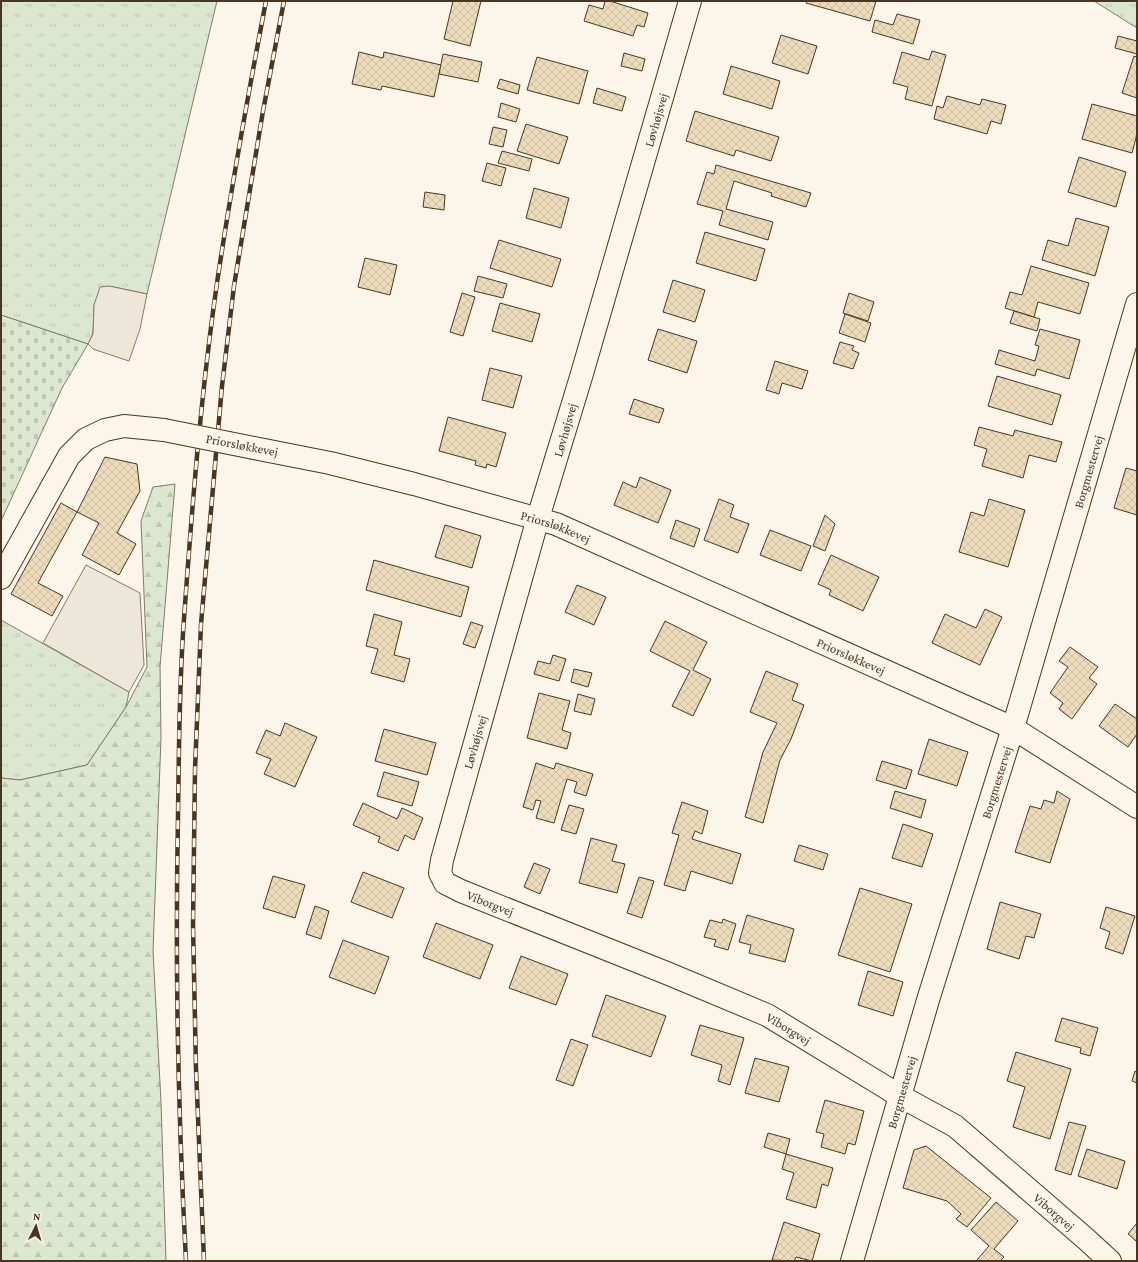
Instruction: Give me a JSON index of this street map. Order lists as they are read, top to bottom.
{
  "streets": {
    "street": [
      "Løvhøjsvej",
      "Priorsløkkevej",
      "Borgmestervej",
      "Viborgvej"
    ]
  },
  "crossings": [
    ["Løvhøjsvej", "Priorsløkkevej"],
    ["Løvhøjsvej", "Viborgvej"],
    ["Priorsløkkevej", "Borgmestervej"],
    ["Borgmestervej", "Viborgvej"]
  ],
  "north": "top"
}
